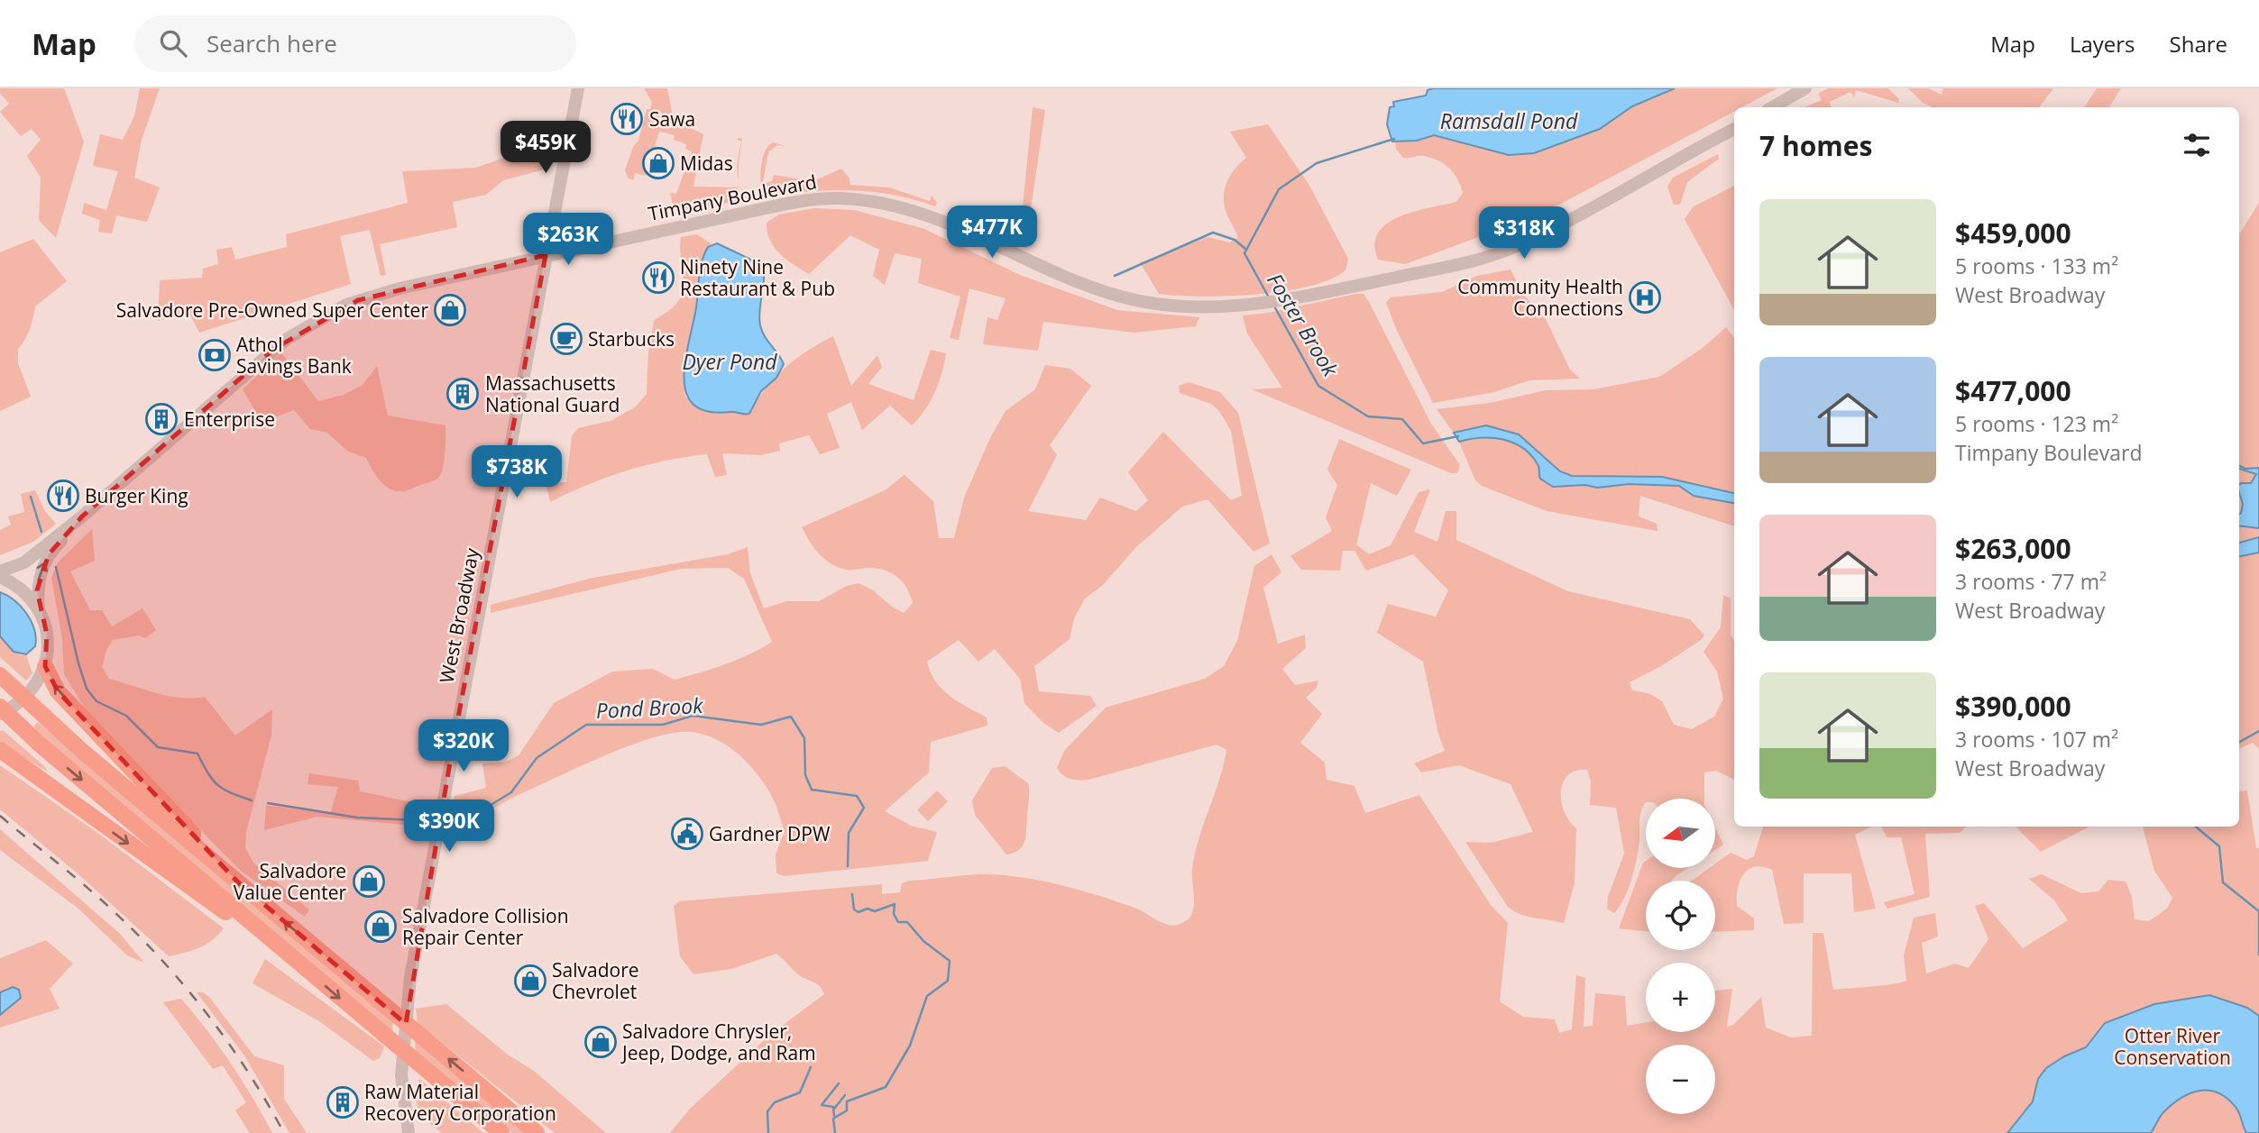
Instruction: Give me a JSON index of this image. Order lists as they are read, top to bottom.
{
  "streets": {
    "main road": ["Timpany Boulevard", "West Broadway"]
  },
  "crossings": [
    ["Timpany Boulevard", "West Broadway"]
  ],
  "water": [
    "Ramsdall Pond",
    "Foster Brook",
    "Dyer Pond",
    "Pond Brook"
  ],
  "parks": ["Otter River Conservation"],
  "places": {
    "restaurant": ["Sawa", "Ninety Nine Restaurant & Pub", "Burger King"],
    "shop": [
      "Midas",
      "Salvadore Pre-Owned Super Center",
      "Salvadore Value Center",
      "Salvadore Collision Repair Center",
      "Salvadore Chevrolet",
      "Salvadore Chrysler, Jeep, Dodge, and Ram"
    ],
    "hospital": ["Community Health Connections"],
    "cafe": ["Starbucks"],
    "bank": ["Athol Savings Bank"],
    "building": ["Massachusetts National Guard", "Enterprise", "Raw Material Recovery Corporation"],
    "public building": ["Gardner DPW"]
  },
  "north": "left",
  "page": {
    "header": "Map",
    "search": "Search here",
    "nav": ["Map", "Layers", "Share"],
    "heading": "7 homes",
    "price": [
      "$459K",
      "$477K",
      "$318K",
      "$263K",
      "$738K",
      "$320K",
      "$390K"
    ],
    "list": [
      {
        "name": "$459,000",
        "note": "5 rooms · 133 m² · West Broadway"
      },
      {
        "name": "$477,000",
        "note": "5 rooms · 123 m² · Timpany Boulevard"
      },
      {
        "name": "$263,000",
        "note": "3 rooms · 77 m² · West Broadway"
      },
      {
        "name": "$390,000",
        "note": "3 rooms · 107 m² · West Broadway"
      }
    ],
    "map_buttons": ["+", "−"]
  }
}
